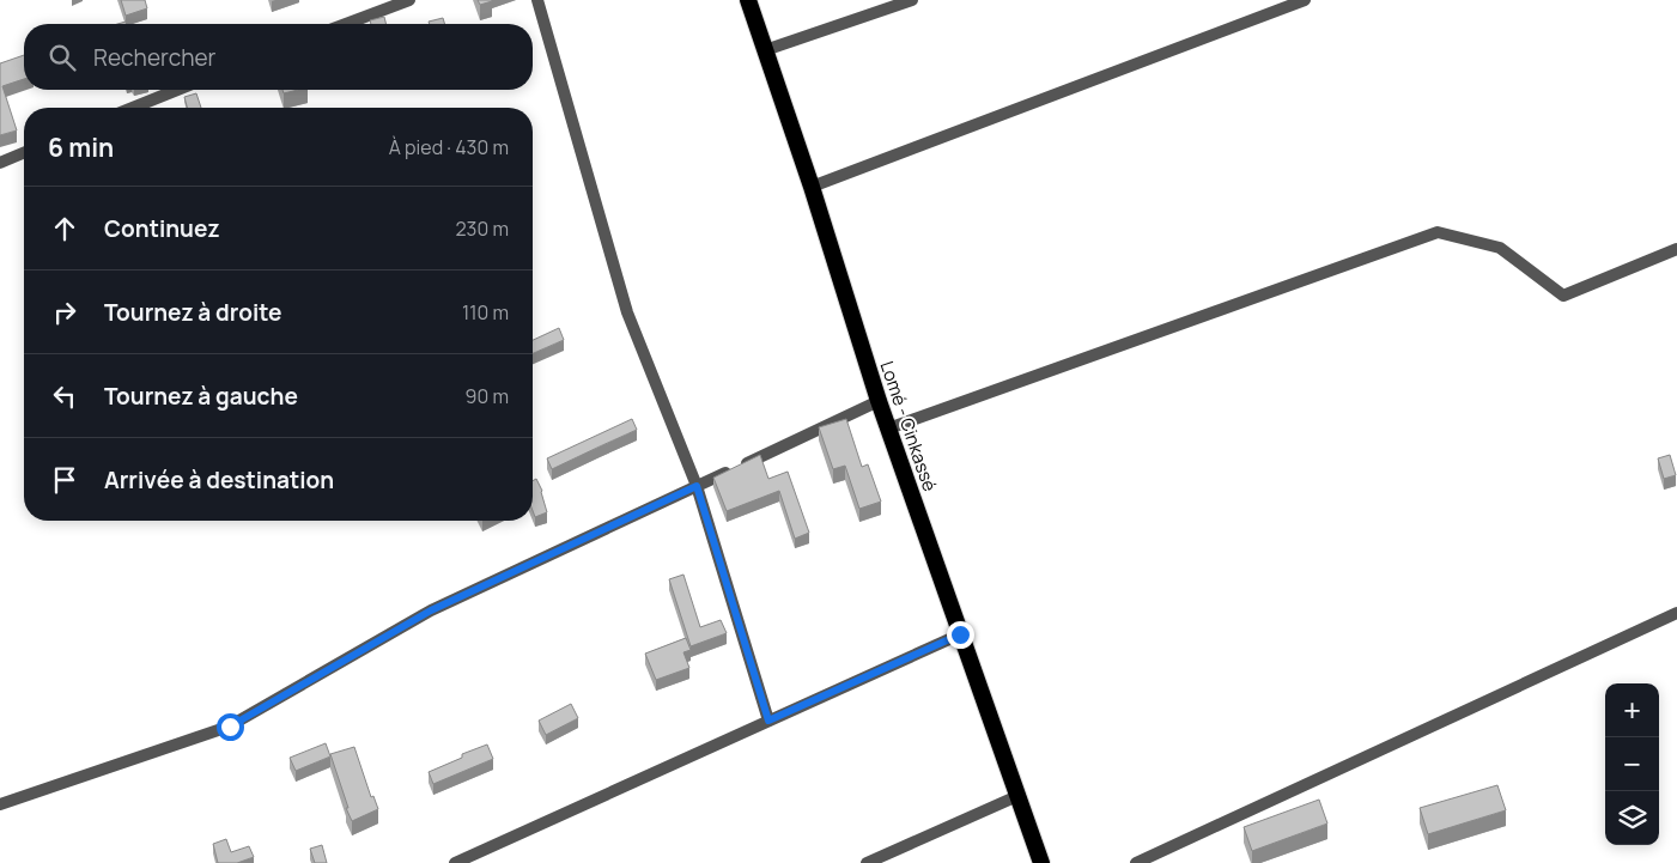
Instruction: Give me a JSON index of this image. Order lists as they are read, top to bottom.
{
  "streets": {
    "highway": ["Lomé - Cinkassé"]
  },
  "page": {
    "search": "Rechercher",
    "heading": ["6 min", "À pied · 430 m"],
    "list": [
      ["Continuez", "230 m"],
      ["Tournez à droite", "110 m"],
      ["Tournez à gauche", "90 m"],
      "Arrivée à destination"
    ],
    "map_buttons": ["+", "−"]
  }
}
